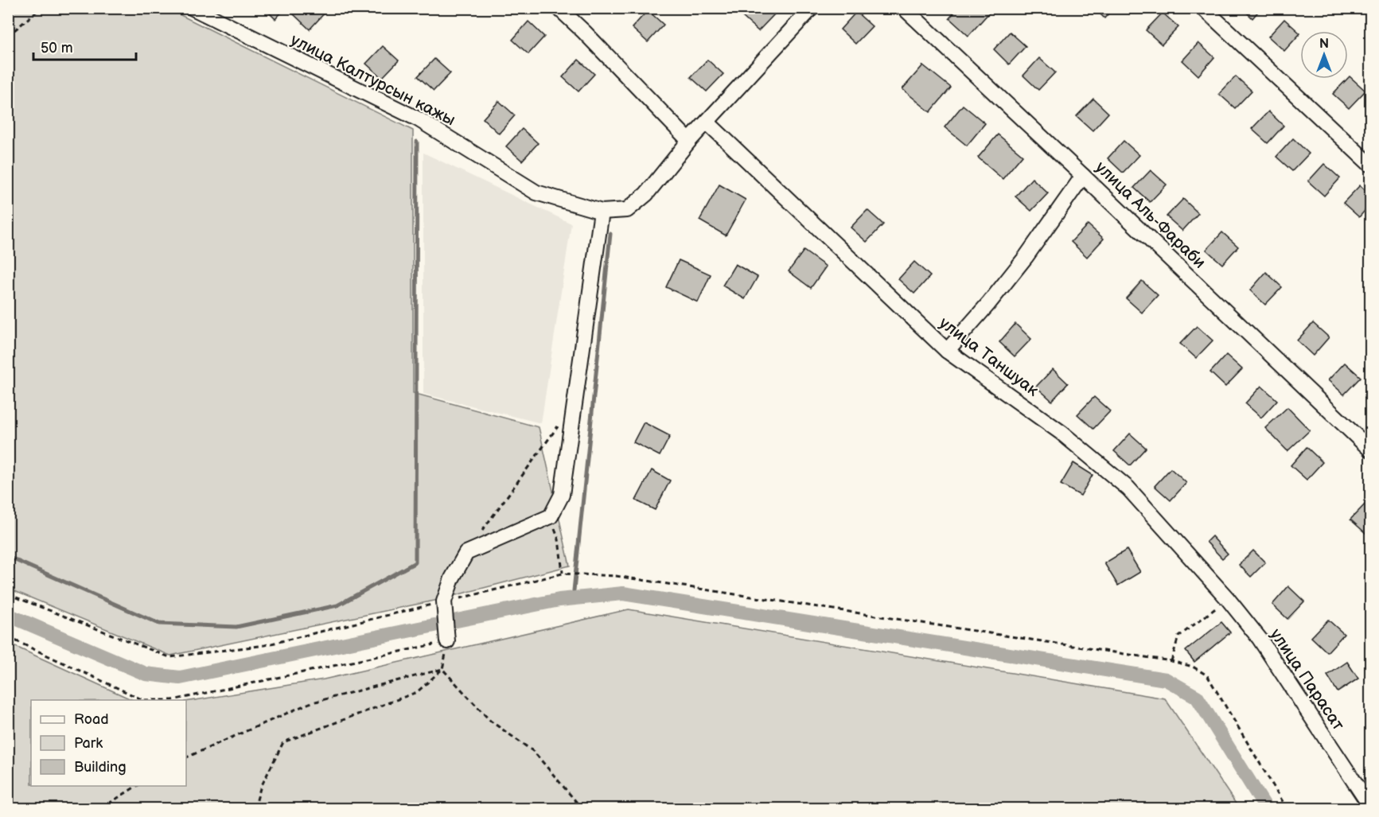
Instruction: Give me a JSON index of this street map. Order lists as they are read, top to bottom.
{
  "streets": {
    "street": [
      "улица Калтурсын кажы",
      "улица Аль-Фараби",
      "улица Таншуак",
      "улица Парасат"
    ]
  },
  "crossings": [
    ["улица Калтурсын кажы", "улица Таншуак"],
    ["улица Таншуак", "улица Парасат"]
  ],
  "legend": ["Road", "Park", "Building"],
  "scale_bar": "50 m",
  "north": "top"
}
